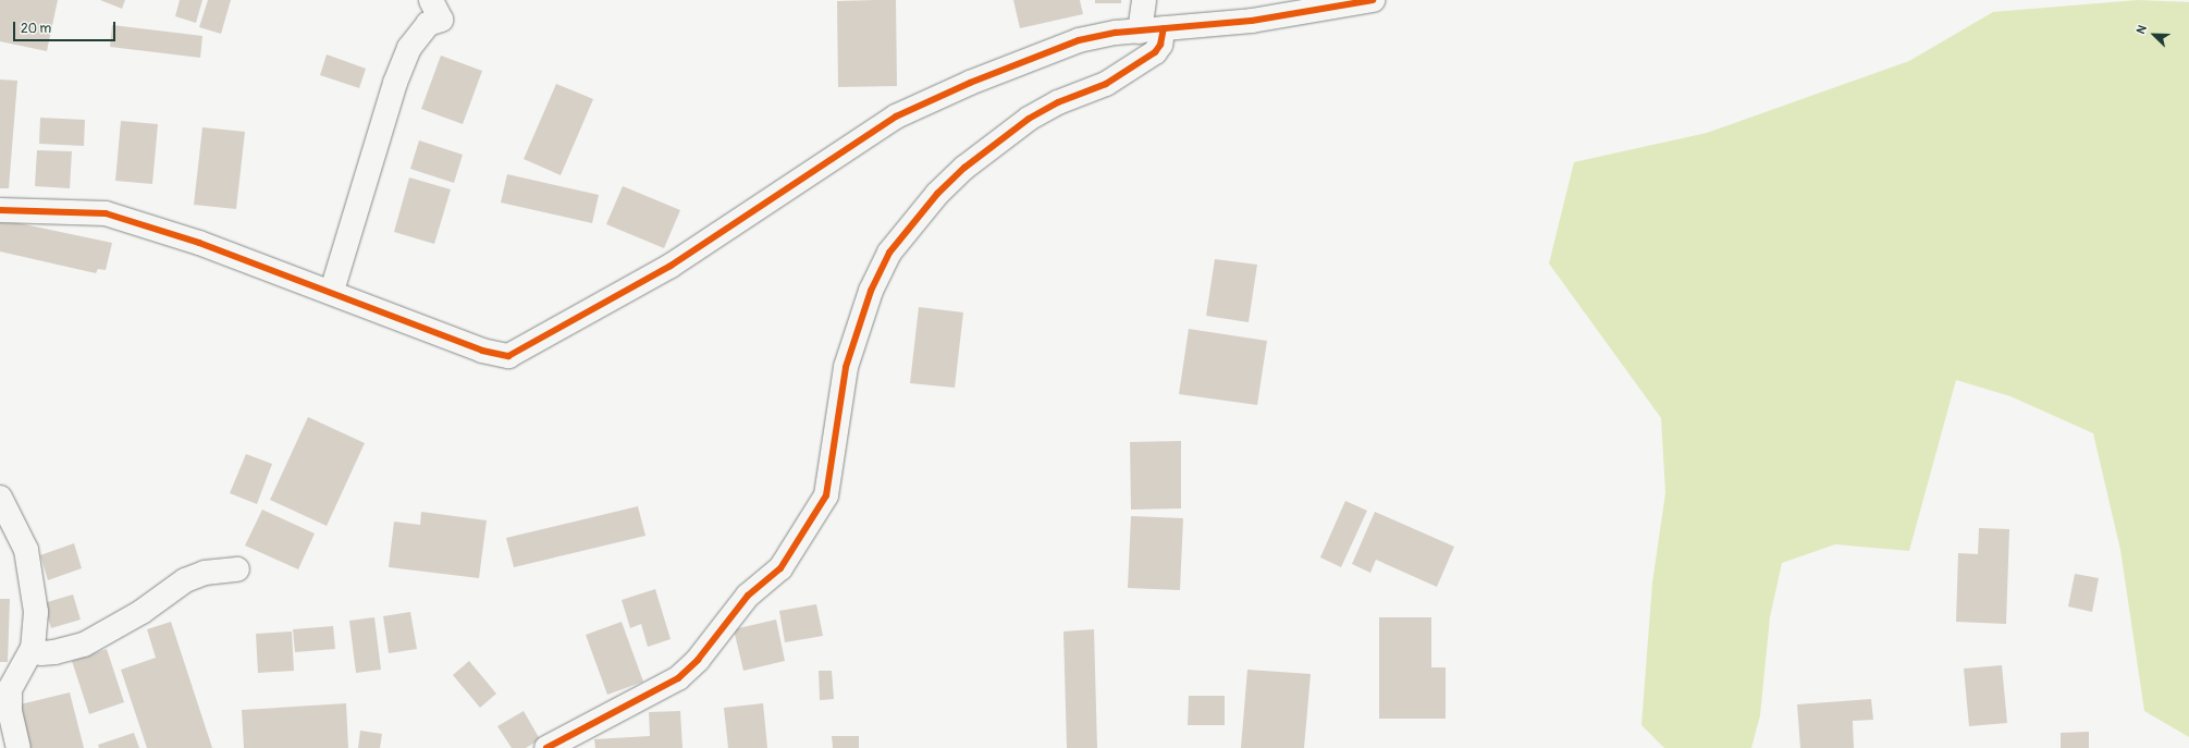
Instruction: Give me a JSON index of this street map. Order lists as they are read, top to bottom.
{
  "scale_bar": "20 m",
  "north": "top left"
}
